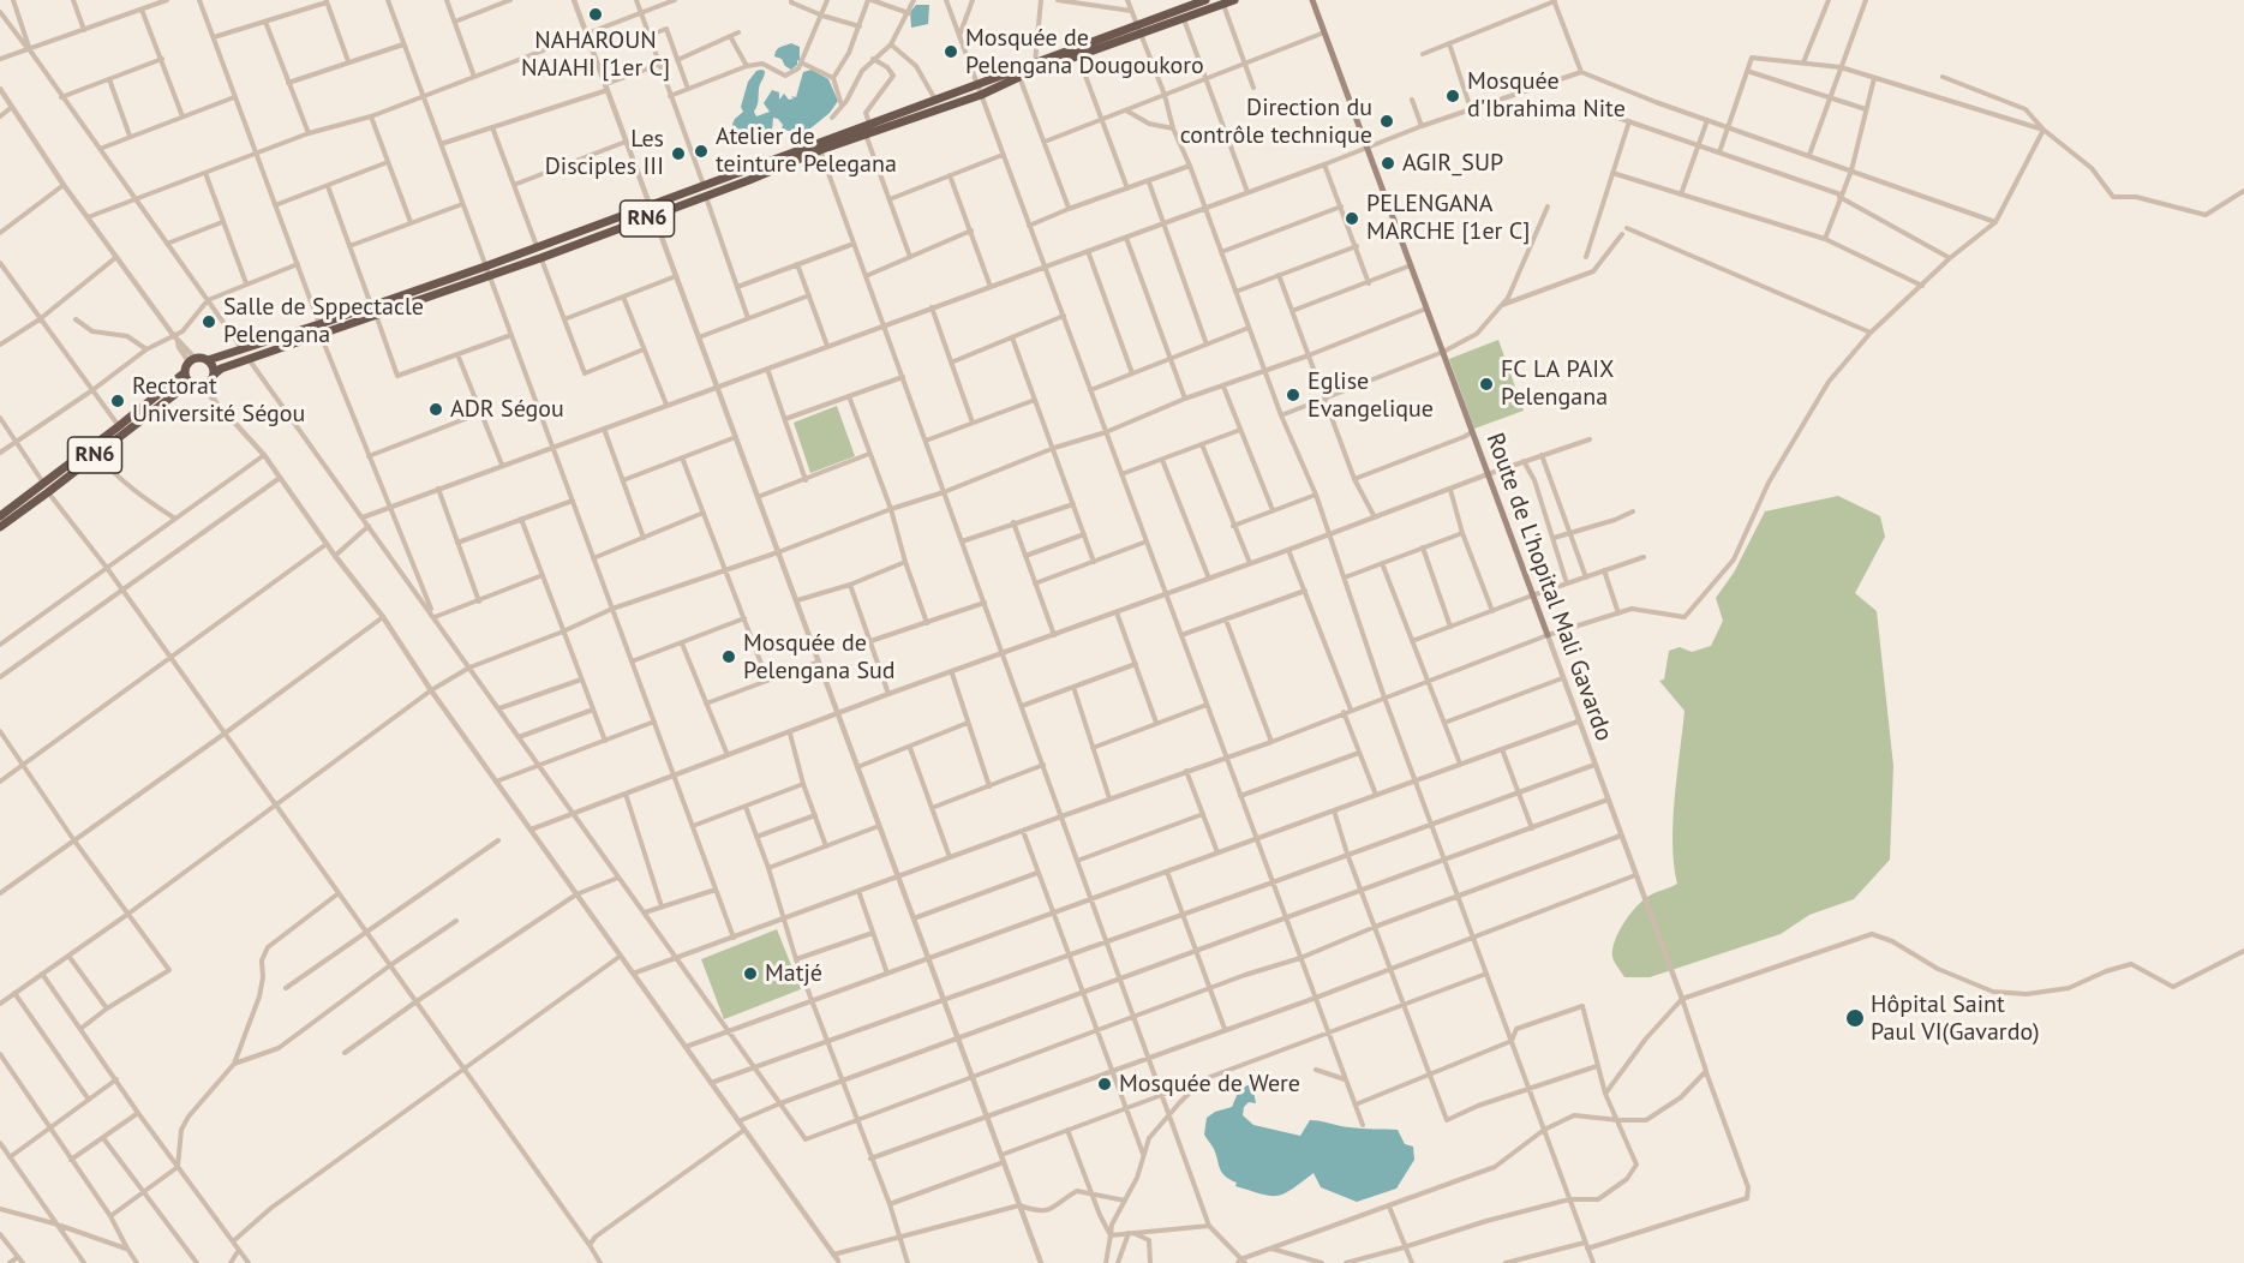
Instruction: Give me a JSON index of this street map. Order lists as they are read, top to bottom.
{
  "streets": {
    "highway": ["RN6"],
    "main road": ["Route de L'hopital Mali Gavardo"]
  },
  "places": [
    "NAHAROUN NAJAHI [1er C]",
    "Mosquée de Pelengana Dougoukoro",
    "Mosquée d'Ibrahima Nite",
    "Direction du contrôle technique",
    "Atelier de teinture Pelegana",
    "Les Disciples III",
    "AGIR_SUP",
    "PELENGANA MARCHE [1er C]",
    "Salle de Sppectacle Pelengana",
    "FC LA PAIX Pelengana",
    "Eglise Evangelique",
    "Rectorat Université Ségou",
    "ADR Ségou",
    "Mosquée de Pelengana Sud",
    "Matjé",
    "Hôpital Saint Paul VI(Gavardo)",
    "Mosquée de Were"
  ]
}
